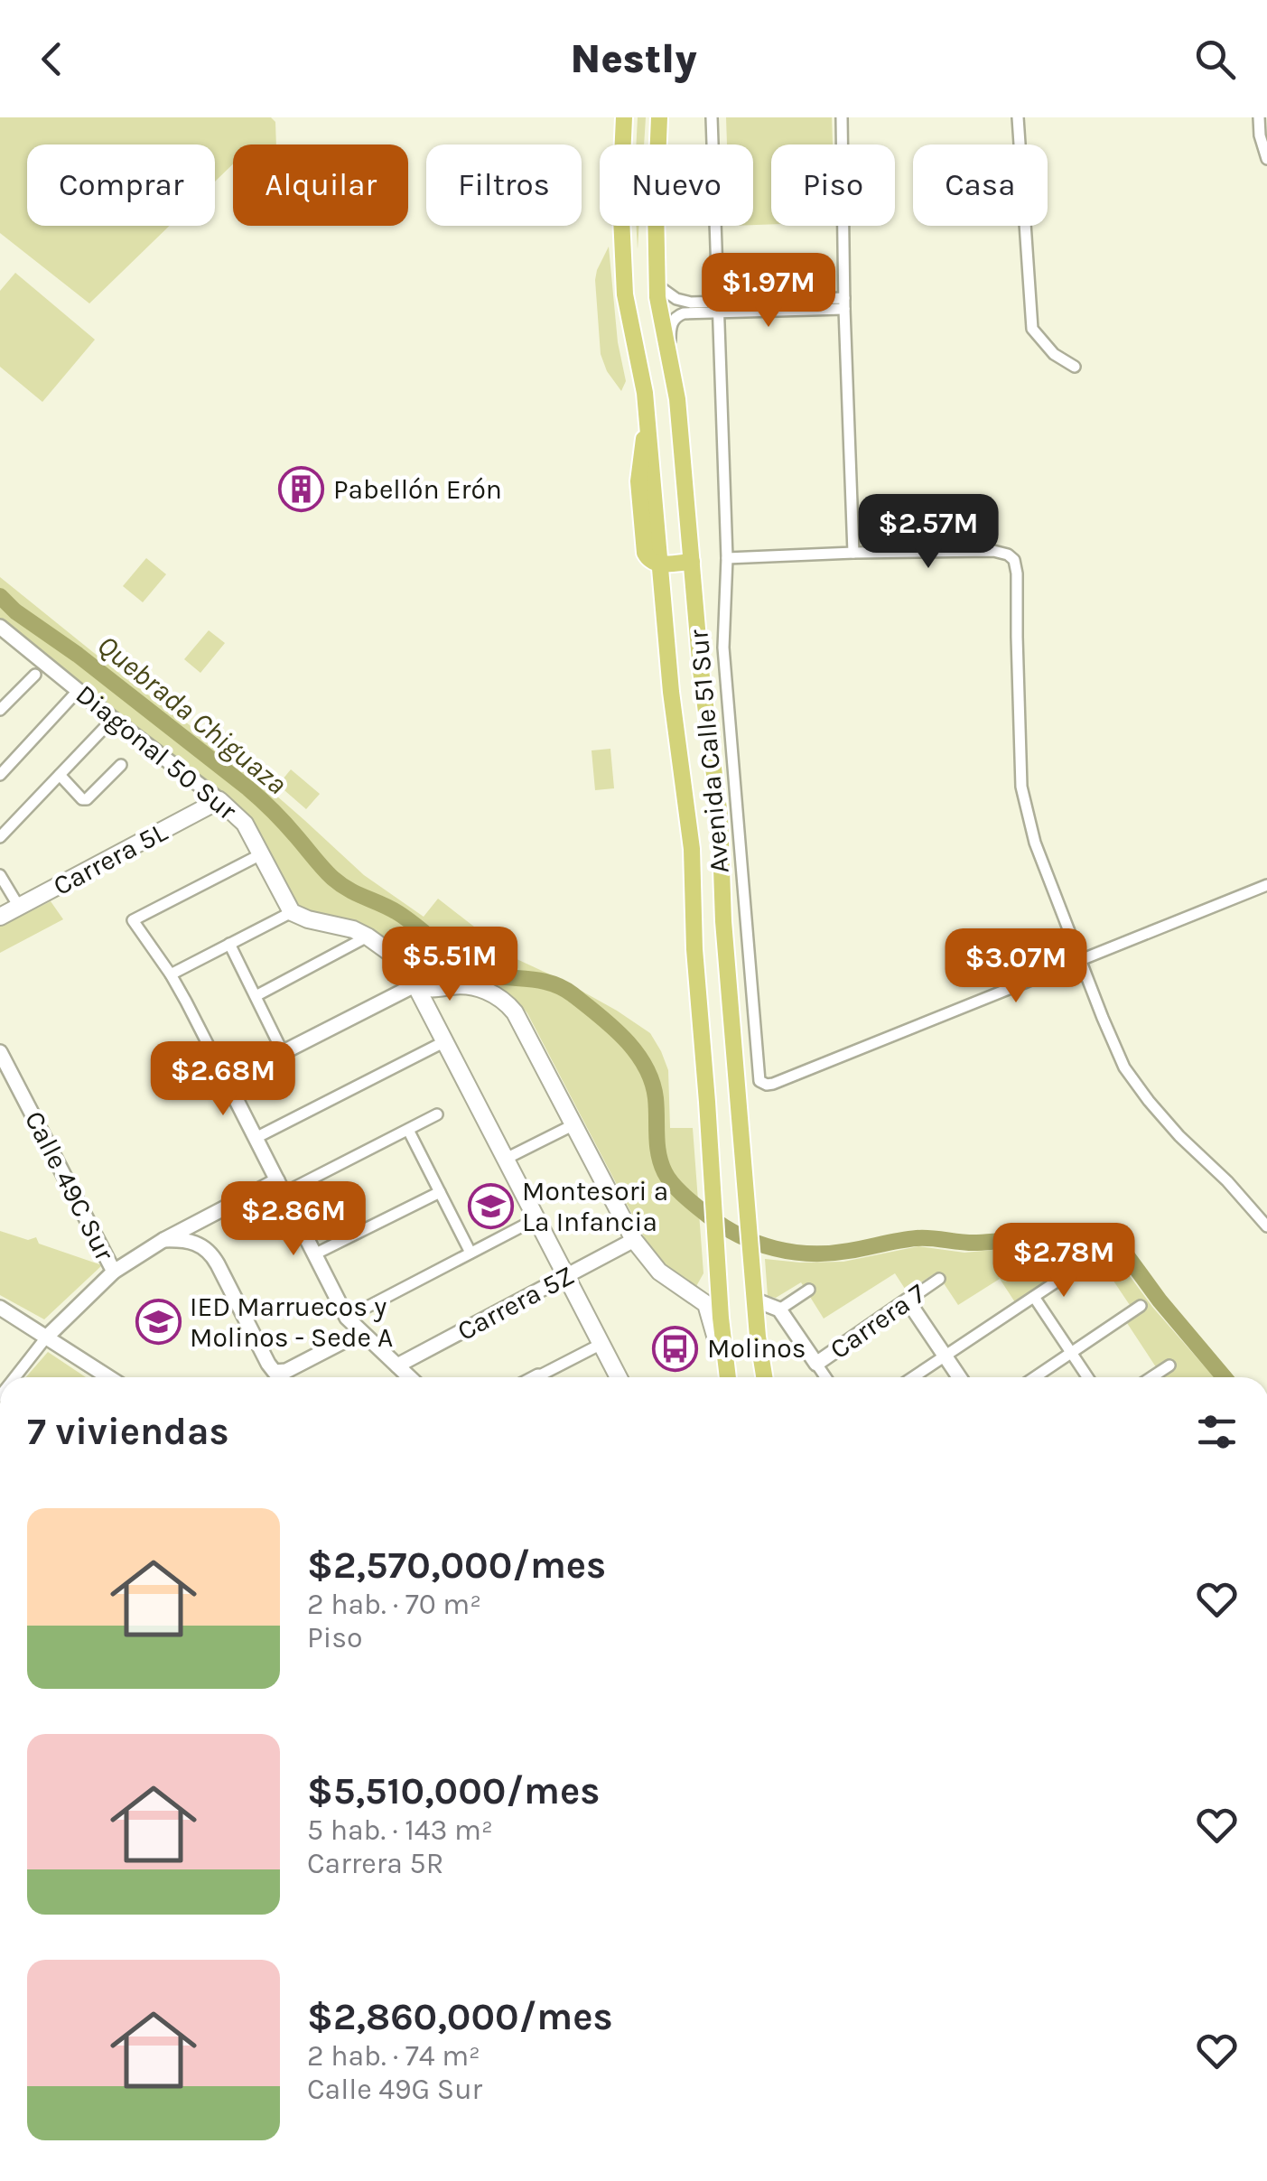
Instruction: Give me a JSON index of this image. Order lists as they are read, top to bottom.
{
  "streets": {
    "main road": ["Avenida Calle 51 Sur", "Diagonal 50 Sur", "Carrera 5L"],
    "street": ["Calle 49C Sur", "Carrera 5Z", "Carrera 7"]
  },
  "crossings": [
    ["Diagonal 50 Sur", "Carrera 5L"]
  ],
  "water": ["Quebrada Chiguaza"],
  "places": {
    "building": ["Pabellón Erón"],
    "school or university": ["Montesori a La Infancia", "IED Marruecos y Molinos - Sede A"],
    "bus stop": ["Molinos"]
  },
  "page": {
    "header": "Nestly",
    "chip": [
      "Comprar",
      "Alquilar",
      "Filtros",
      "Nuevo",
      "Piso",
      "Casa"
    ],
    "price": [
      "$1.97M",
      "$2.57M",
      "$5.51M",
      "$3.07M",
      "$2.68M",
      "$2.86M",
      "$2.78M"
    ],
    "heading": "7 viviendas",
    "list": [
      {
        "name": "$2,570,000/mes",
        "note": "2 hab. · 70 m² · Piso"
      },
      {
        "name": "$5,510,000/mes",
        "note": "5 hab. · 143 m² · Carrera 5R"
      },
      {
        "name": "$2,860,000/mes",
        "note": "2 hab. · 74 m² · Calle 49G Sur"
      }
    ]
  }
}
